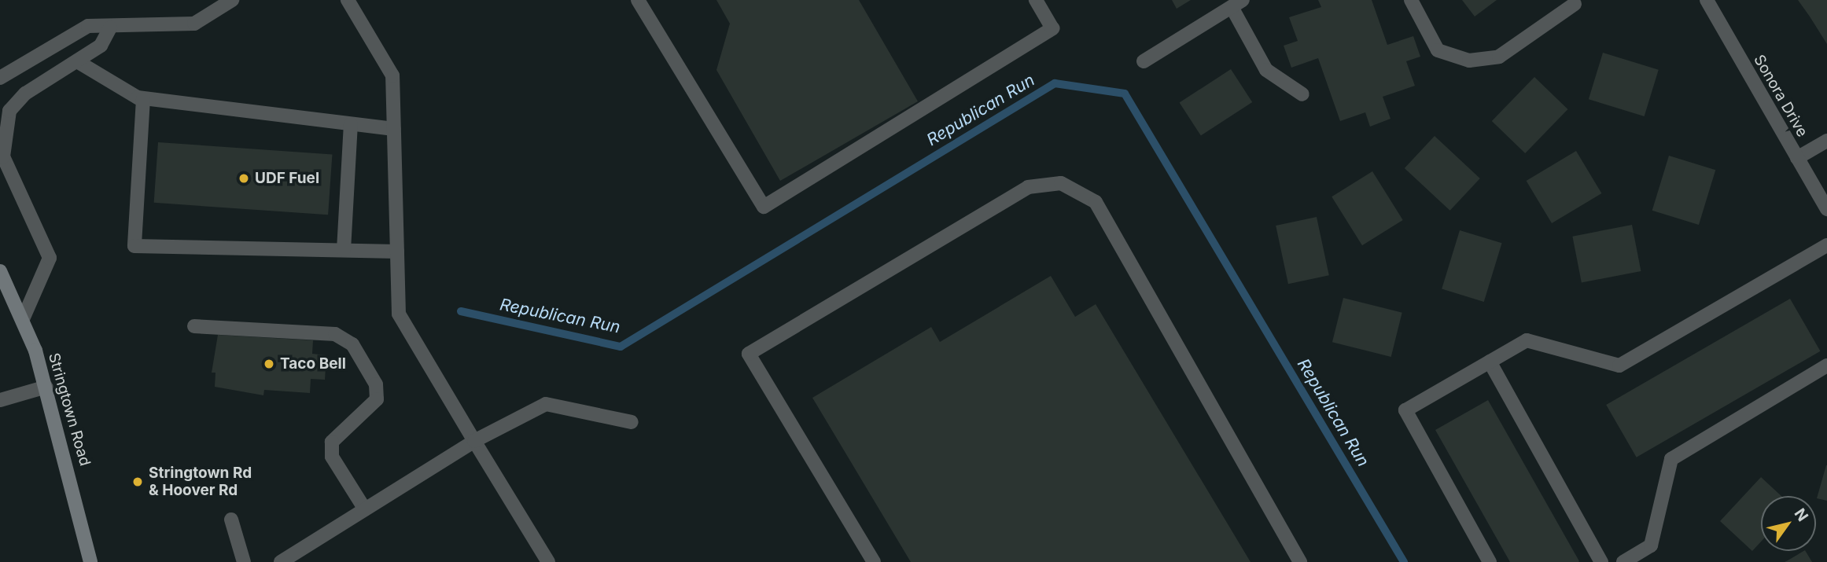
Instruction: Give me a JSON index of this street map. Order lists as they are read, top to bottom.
{
  "streets": {
    "main road": ["Stringtown Road"],
    "street": ["Sonora Drive"]
  },
  "water": ["Republican Run"],
  "places": ["UDF Fuel", "Taco Bell", "Stringtown Rd & Hoover Rd"],
  "north": "top right"
}
